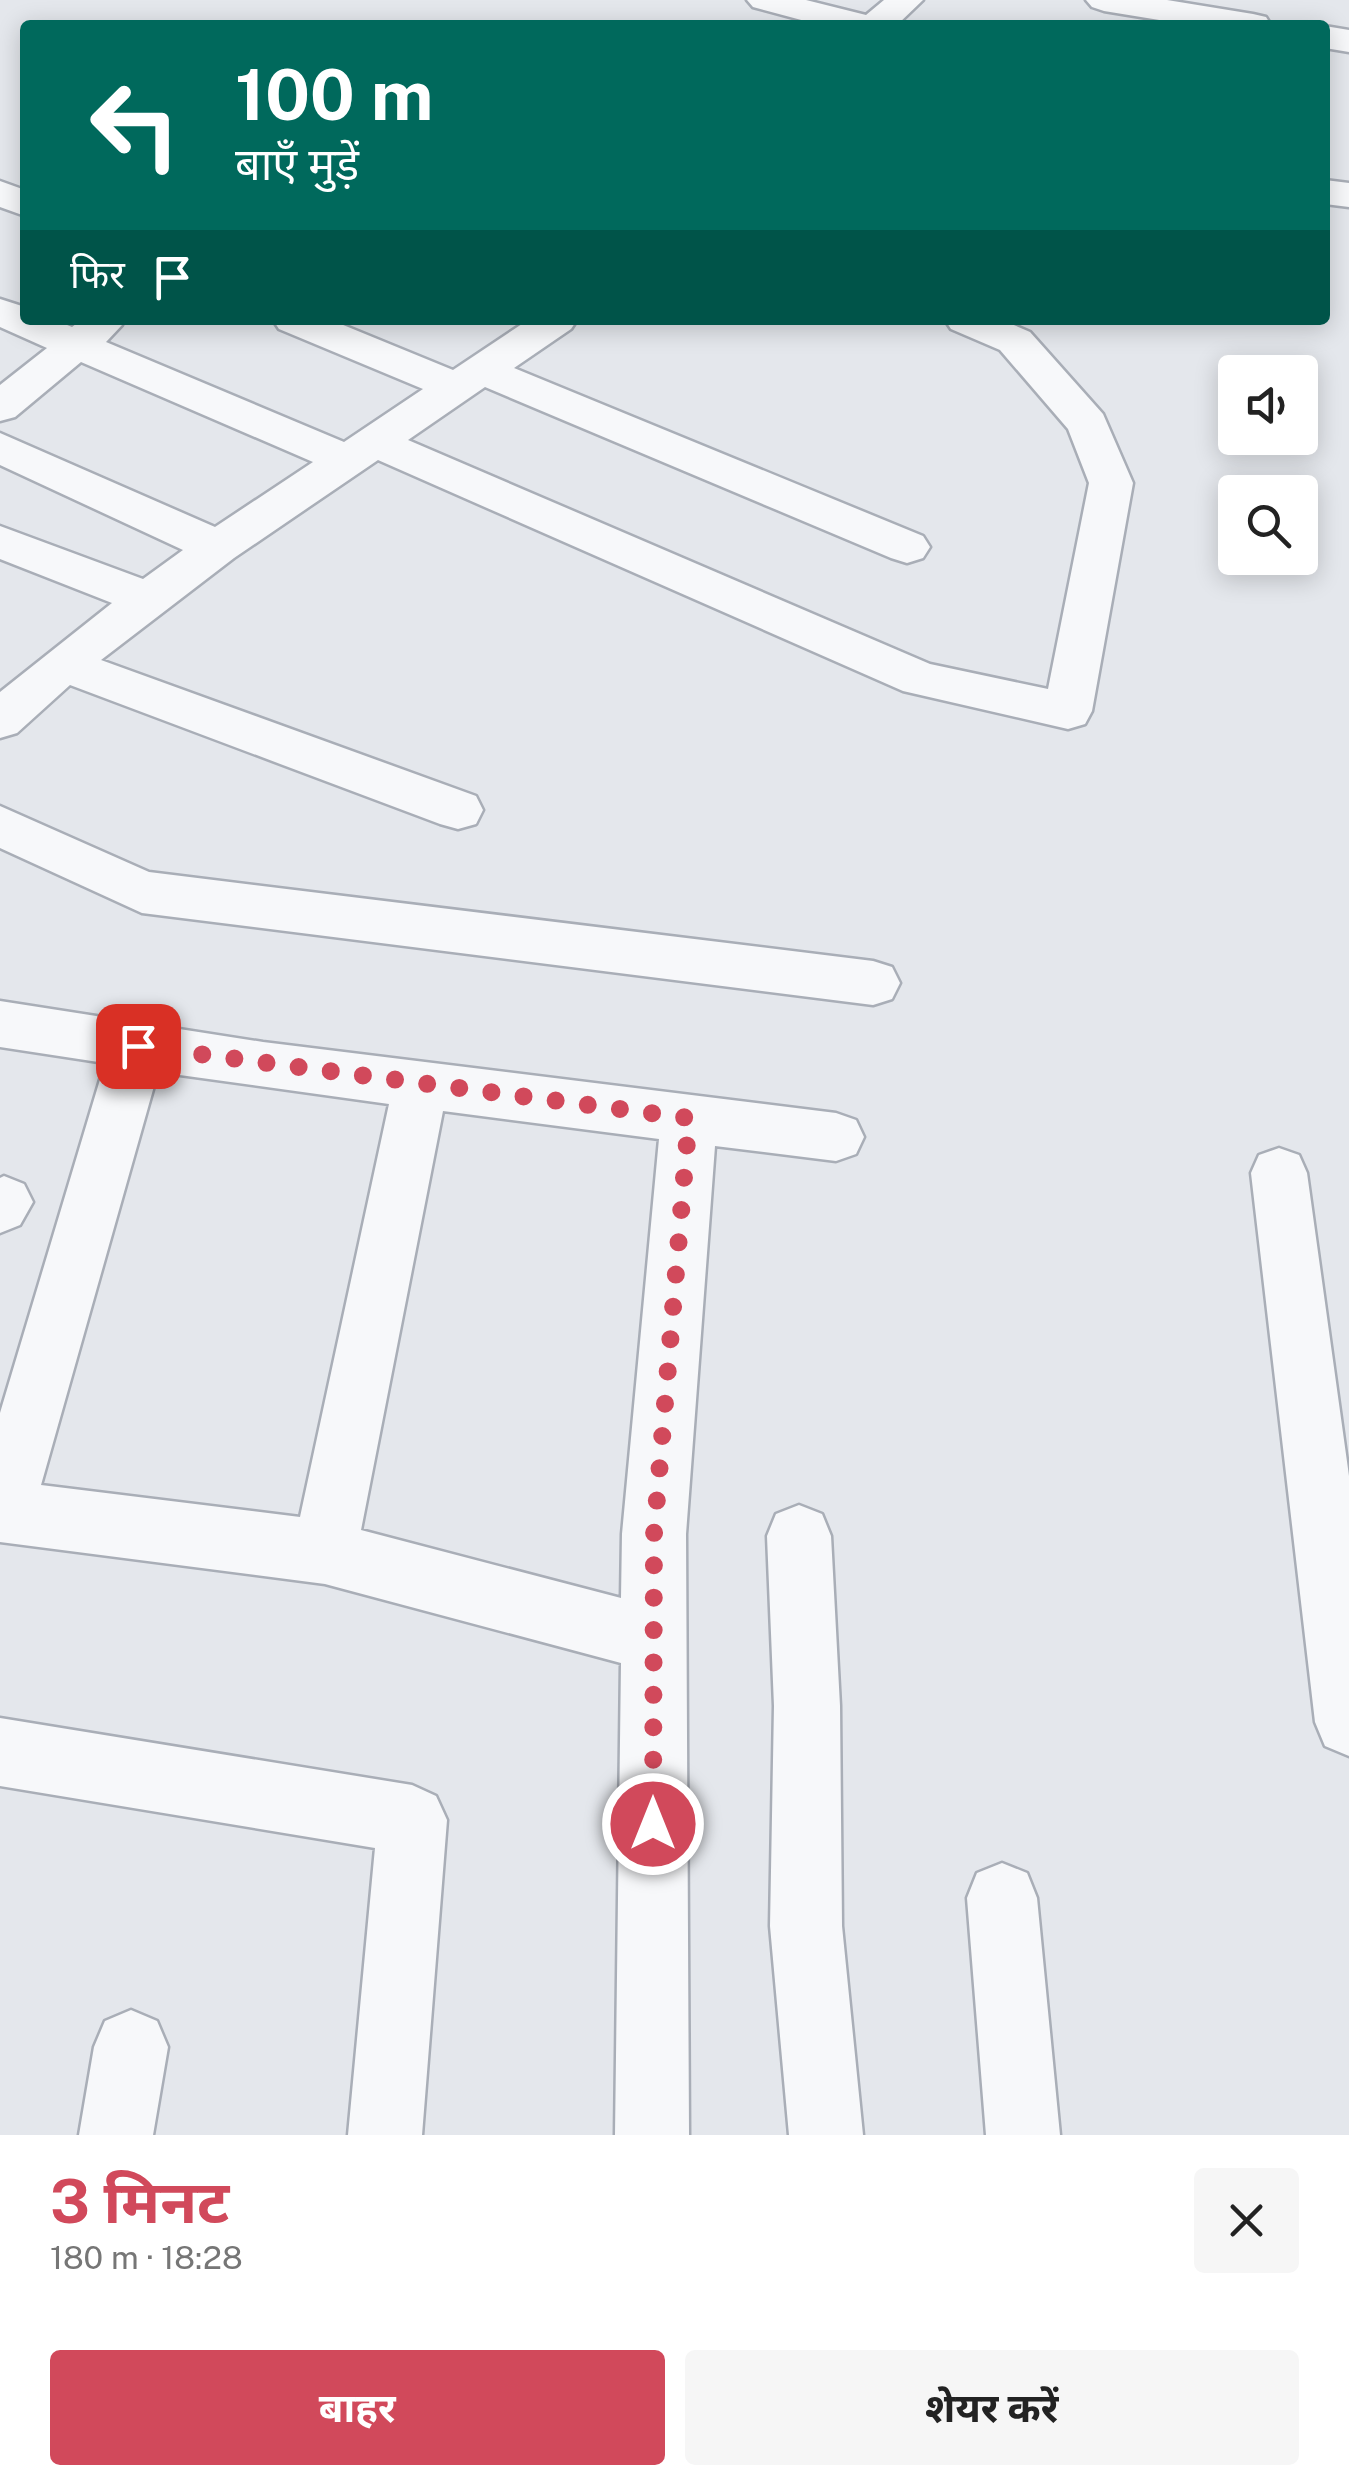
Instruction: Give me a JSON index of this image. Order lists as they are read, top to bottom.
{
  "page": {
    "turn": ["100 m", "बाएँ मुड़ें"],
    "then": "फिर",
    "heading": ["3 मिनट", "180 m · 18:28"],
    "buttons": ["बाहर", "शेयर करें"]
  }
}
